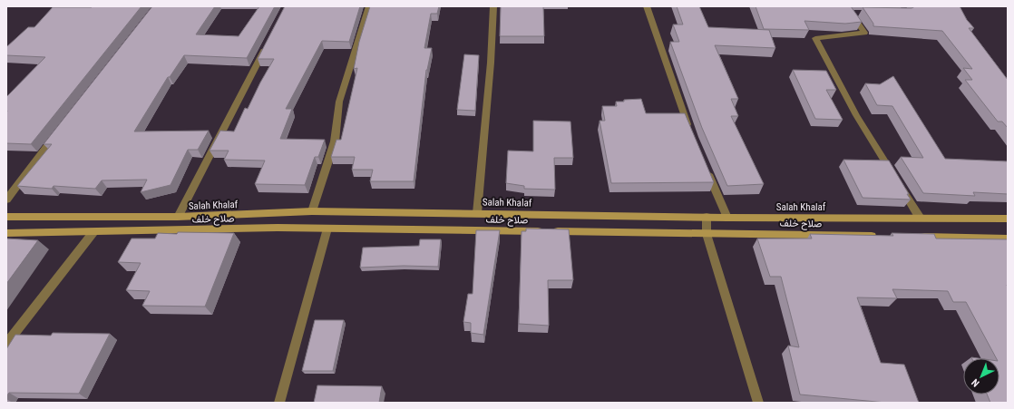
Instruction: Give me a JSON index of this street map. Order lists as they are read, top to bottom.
{
  "streets": {
    "main road": ["Salah Khalaf", "صلاح خلف"]
  },
  "north": "bottom left"
}
